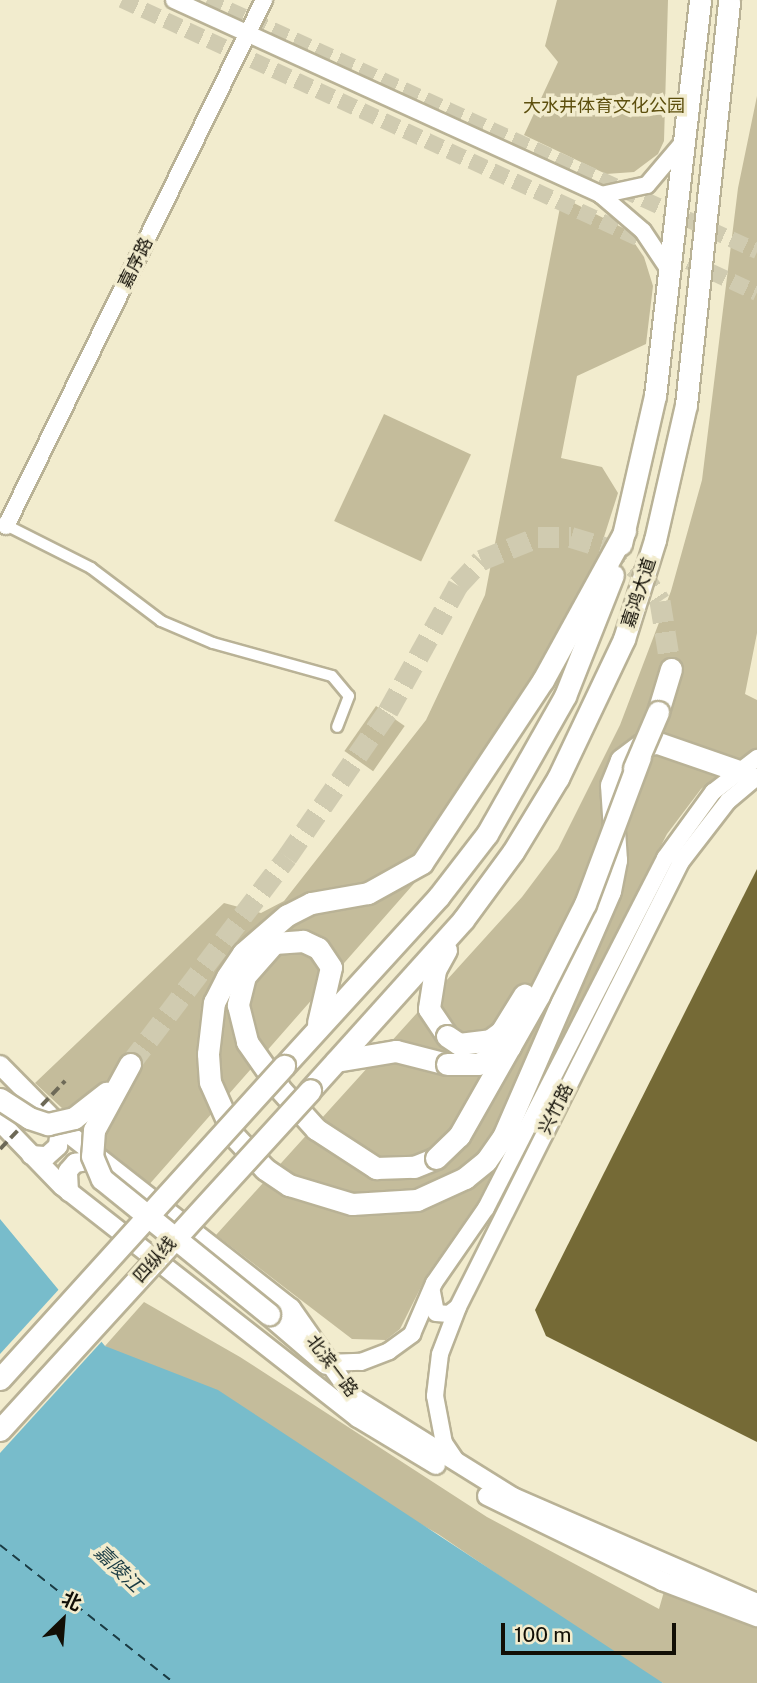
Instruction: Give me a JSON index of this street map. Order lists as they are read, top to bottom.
{
  "streets": {
    "highway": ["嘉鸿大道", "四纵线"],
    "main road": ["北滨一路"],
    "street": ["嘉序路", "兴竹路"]
  },
  "crossings": [
    ["嘉鸿大道", "四纵线"],
    ["兴竹路", "北滨一路"]
  ],
  "water": ["嘉陵江"],
  "parks": ["大水井体育文化公园"],
  "scale_bar": "100 m",
  "north": "top right"
}
